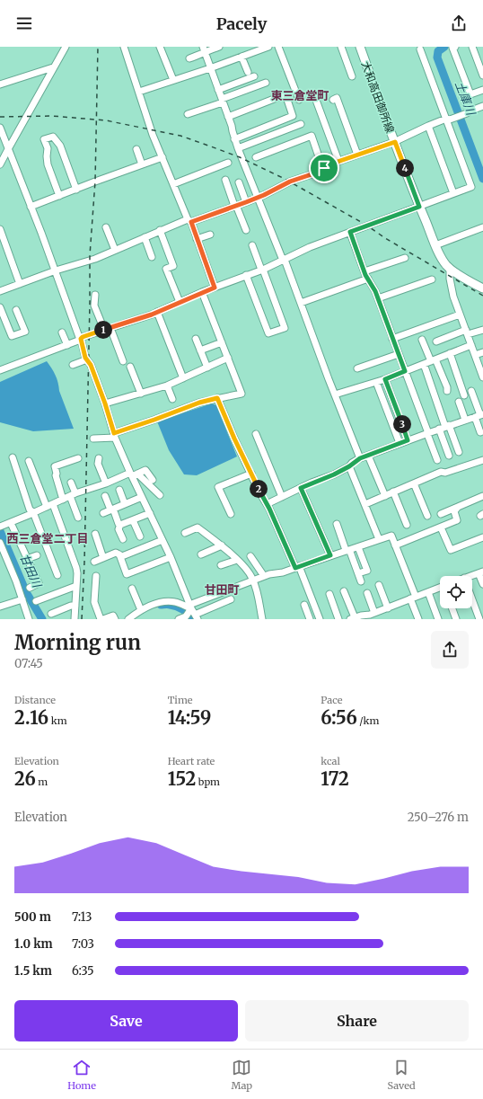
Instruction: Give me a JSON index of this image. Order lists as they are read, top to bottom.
{
  "streets": {
    "main road": ["大和高田御所線"]
  },
  "districts": ["東三倉堂町", "西三倉堂二丁目", "甘田町"],
  "water": ["土庫川", "甘田川"],
  "page": {
    "header": "Pacely",
    "pins": [
      "4",
      "1",
      "3",
      "2"
    ],
    "heading": ["Morning run", "07:45"],
    "stats": [
      ["Distance", "2.16 km"],
      ["Time", "14:59"],
      ["Pace", "6:56 /km"],
      ["Elevation", "26 m"],
      ["Heart rate", "152 bpm"],
      ["kcal", "172"]
    ],
    "chart": ["Elevation", "250–276 m"],
    "list": [
      {
        "name": "500 m",
        "note": "7:13"
      },
      {
        "name": "1.0 km",
        "note": "7:03"
      },
      {
        "name": "1.5 km",
        "note": "6:35"
      }
    ],
    "buttons": ["Save", "Share"],
    "tabs": ["Home", "Map", "Saved"]
  }
}
